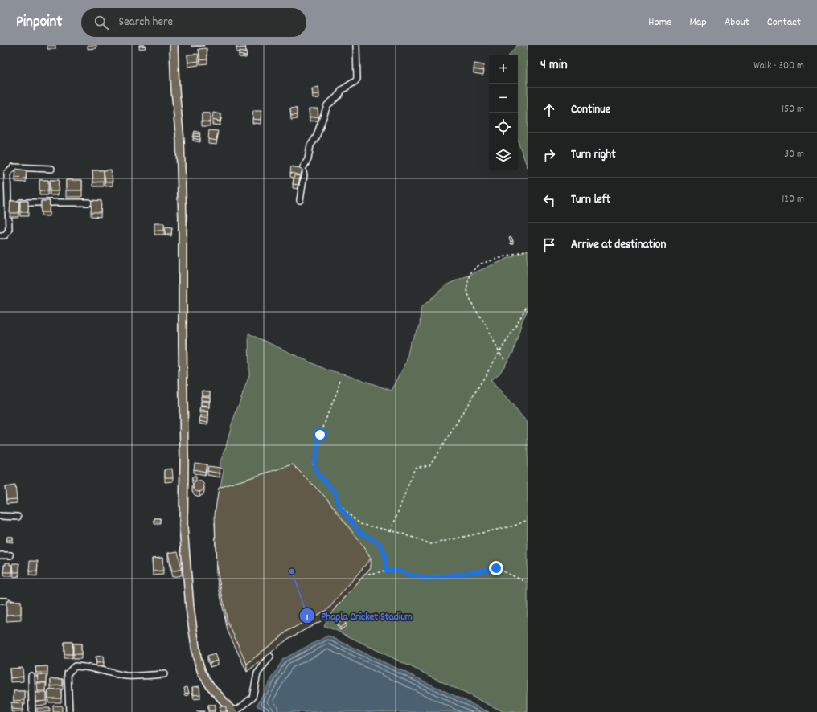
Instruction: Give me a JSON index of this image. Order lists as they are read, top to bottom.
{
  "places": ["Phapla Cricket Stadium"],
  "page": {
    "header": "Pinpoint",
    "search": "Search here",
    "nav": [
      "Home",
      "Map",
      "About",
      "Contact"
    ],
    "heading": ["4 min", "Walk · 300 m"],
    "map_buttons": ["+", "−"],
    "list": [
      ["Continue", "150 m"],
      ["Turn right", "30 m"],
      ["Turn left", "120 m"],
      "Arrive at destination"
    ]
  }
}
